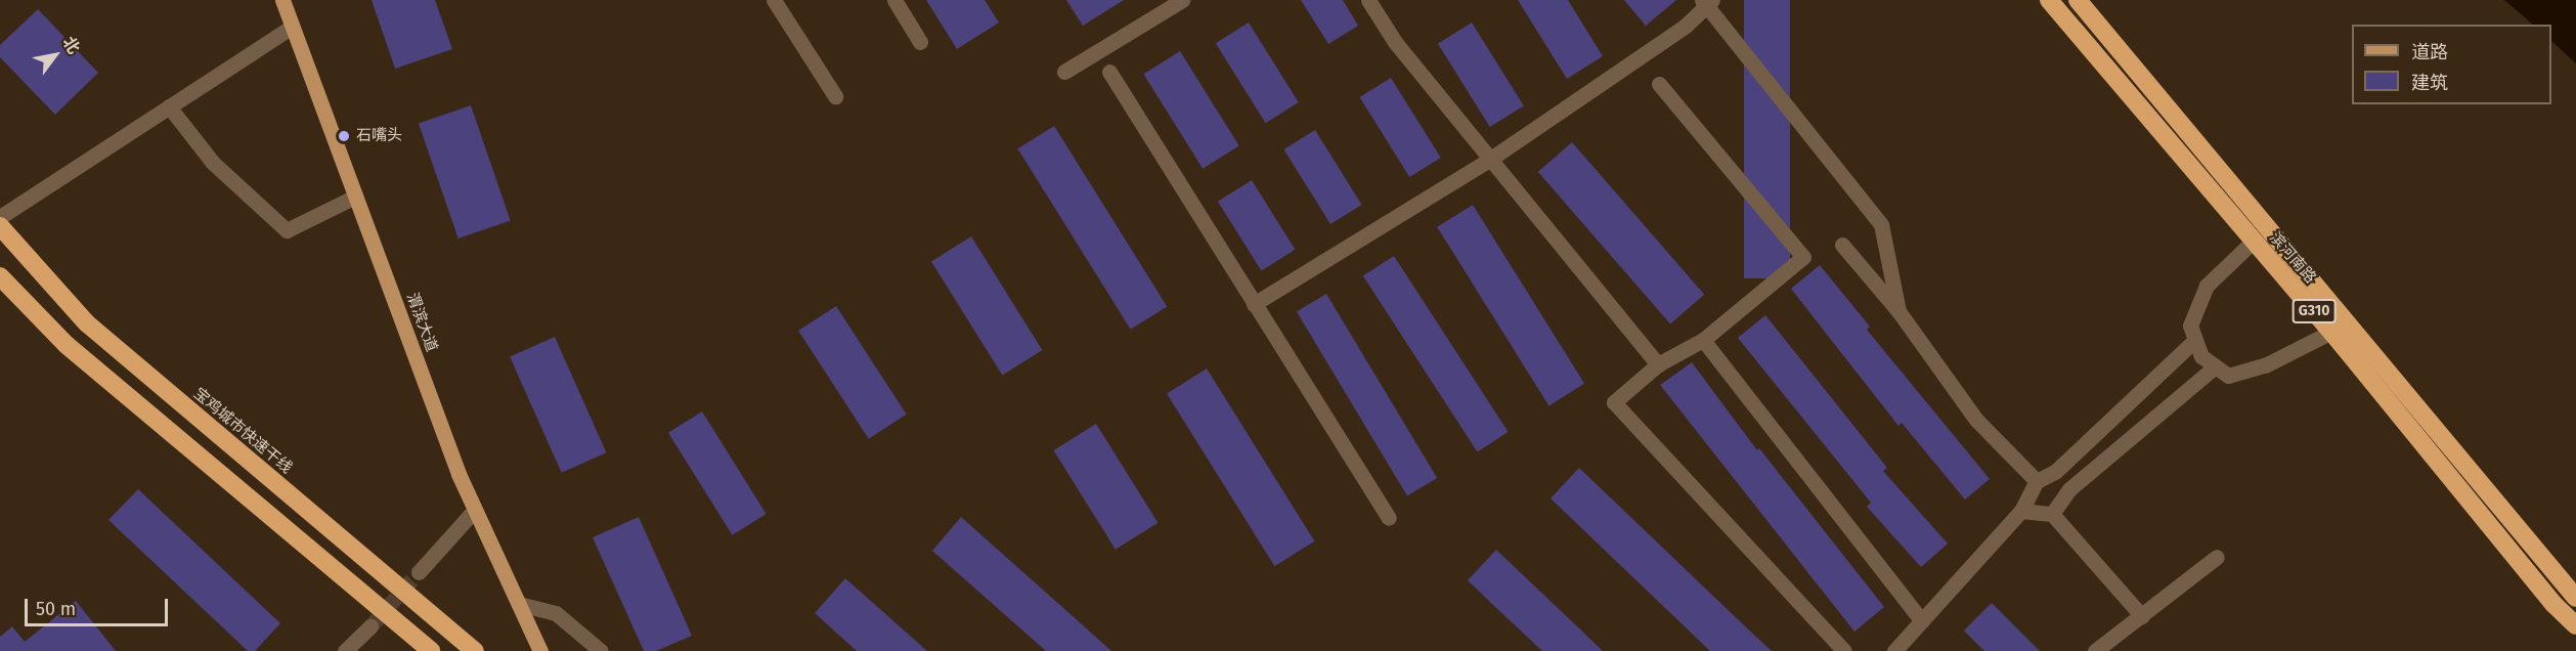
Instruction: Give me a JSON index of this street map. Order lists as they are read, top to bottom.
{
  "streets": {
    "highway": ["滨河南路", "G310", "宝鸡城市快速干线"],
    "main road": ["渭滨大道"]
  },
  "places": ["石嘴头"],
  "legend": ["道路", "建筑"],
  "scale_bar": "50 m",
  "north": "top right"
}
